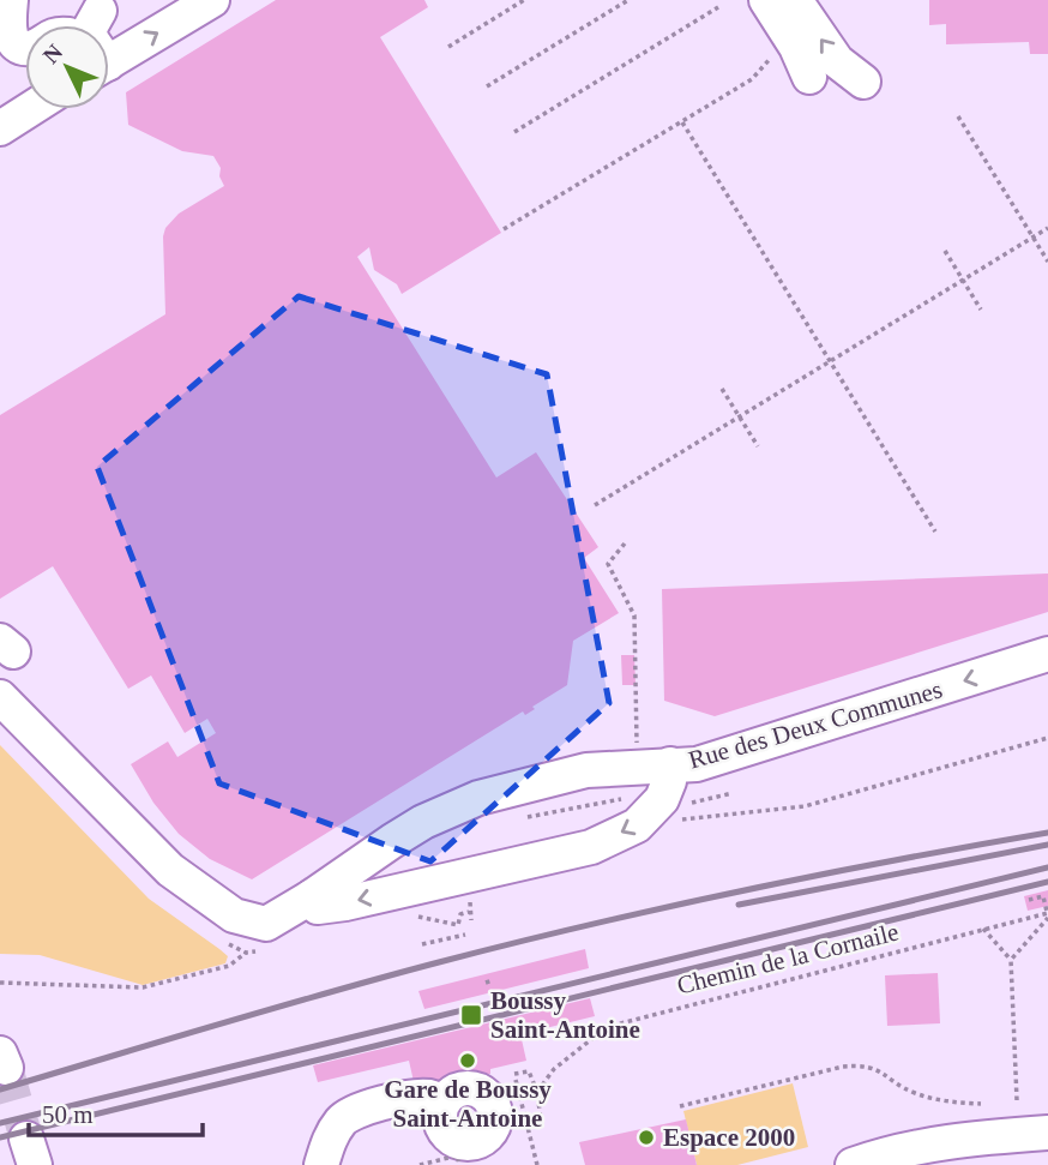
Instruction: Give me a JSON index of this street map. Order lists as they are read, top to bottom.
{
  "streets": {
    "street": ["Rue des Deux Communes"],
    "path": ["Chemin de la Cornaile"]
  },
  "places": {
    "transit": ["Boussy Saint-Antoine"],
    "other": ["Gare de Boussy Saint-Antoine", "Espace 2000"]
  },
  "scale_bar": "50 m",
  "north": "top left"
}
